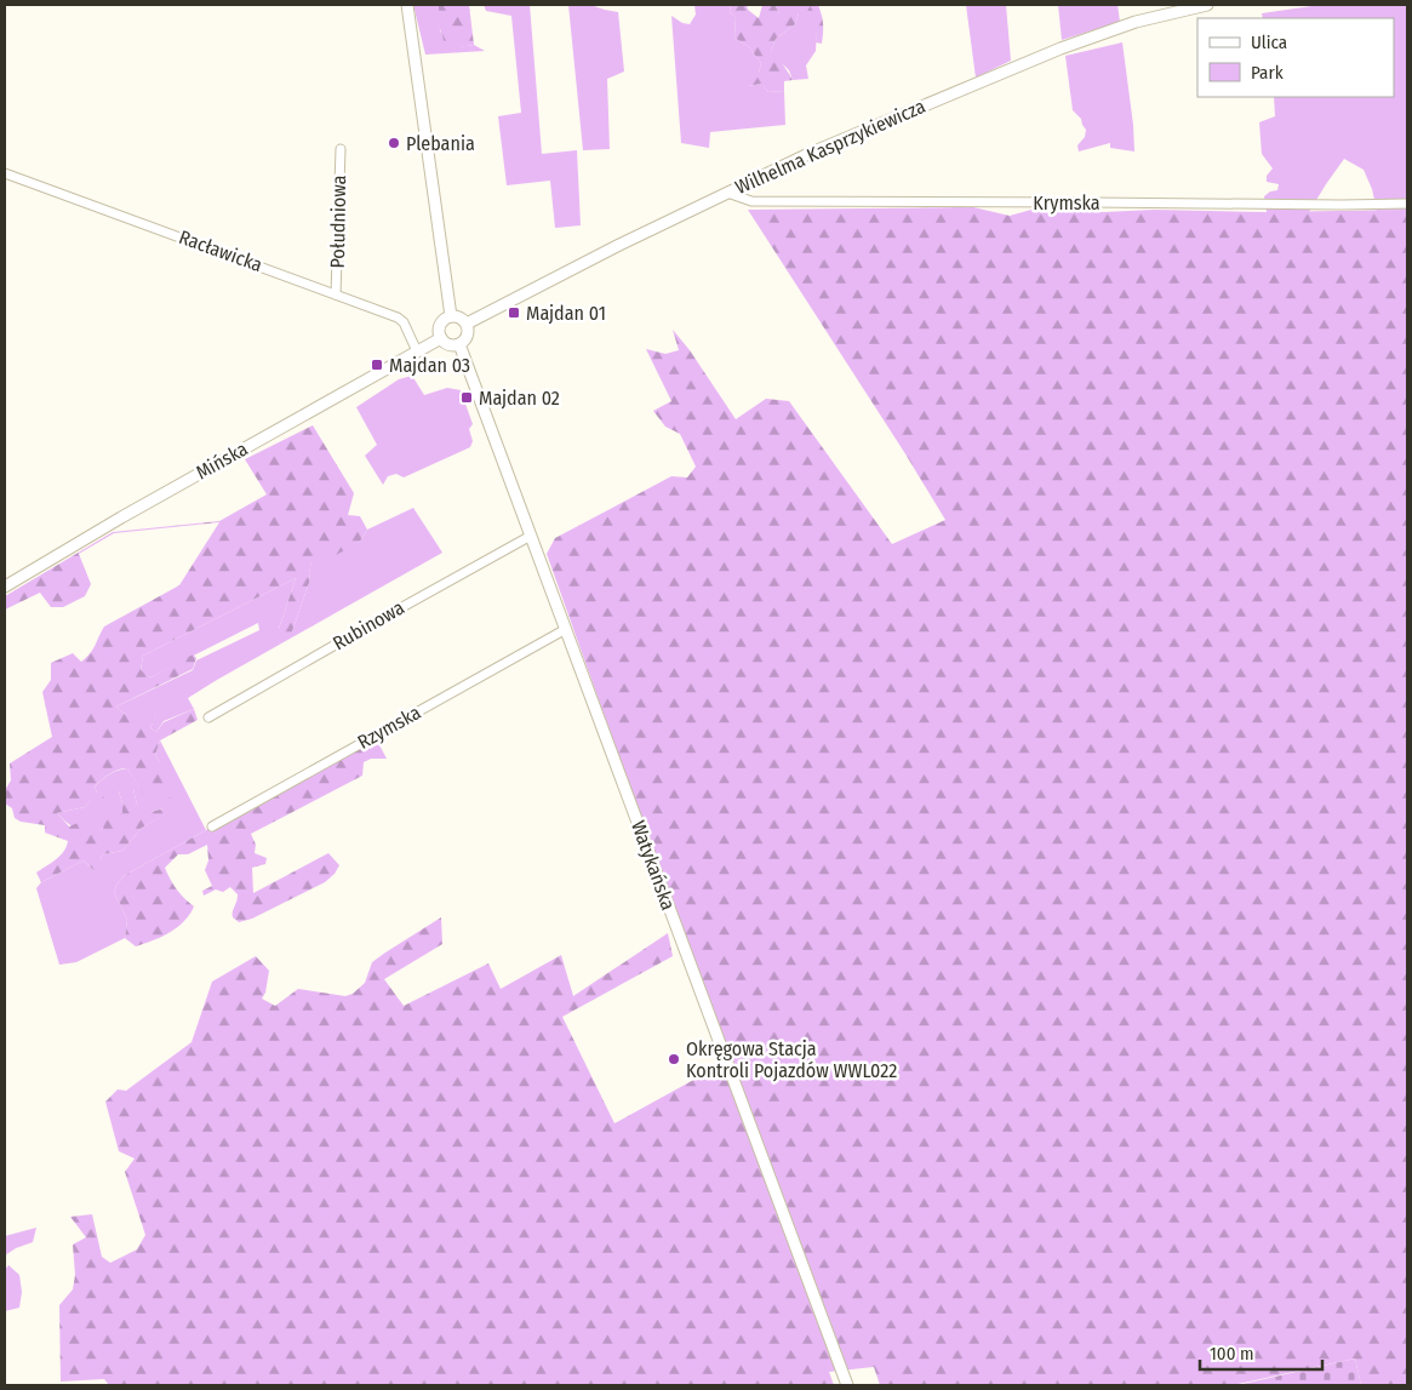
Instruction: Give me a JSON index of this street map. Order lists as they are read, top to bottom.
{
  "streets": {
    "street": [
      "Wilhelma Kasprzykiewicza",
      "Krymska",
      "Południowa",
      "Racławicka",
      "Mińska",
      "Rubinowa",
      "Rzymska",
      "Watykańska"
    ]
  },
  "crossings": [
    ["Wilhelma Kasprzykiewicza", "Krymska"],
    ["Wilhelma Kasprzykiewicza", "Mińska"],
    ["Wilhelma Kasprzykiewicza", "Watykańska"],
    ["Południowa", "Racławicka"],
    ["Racławicka", "Mińska"],
    ["Mińska", "Watykańska"],
    ["Rubinowa", "Watykańska"],
    ["Rzymska", "Watykańska"]
  ],
  "places": {
    "other": ["Plebania", "Okręgowa Stacja Kontroli Pojazdów WWL022"],
    "transit": ["Majdan 01", "Majdan 03", "Majdan 02"]
  },
  "legend": ["Ulica", "Park"],
  "scale_bar": "100 m"
}
